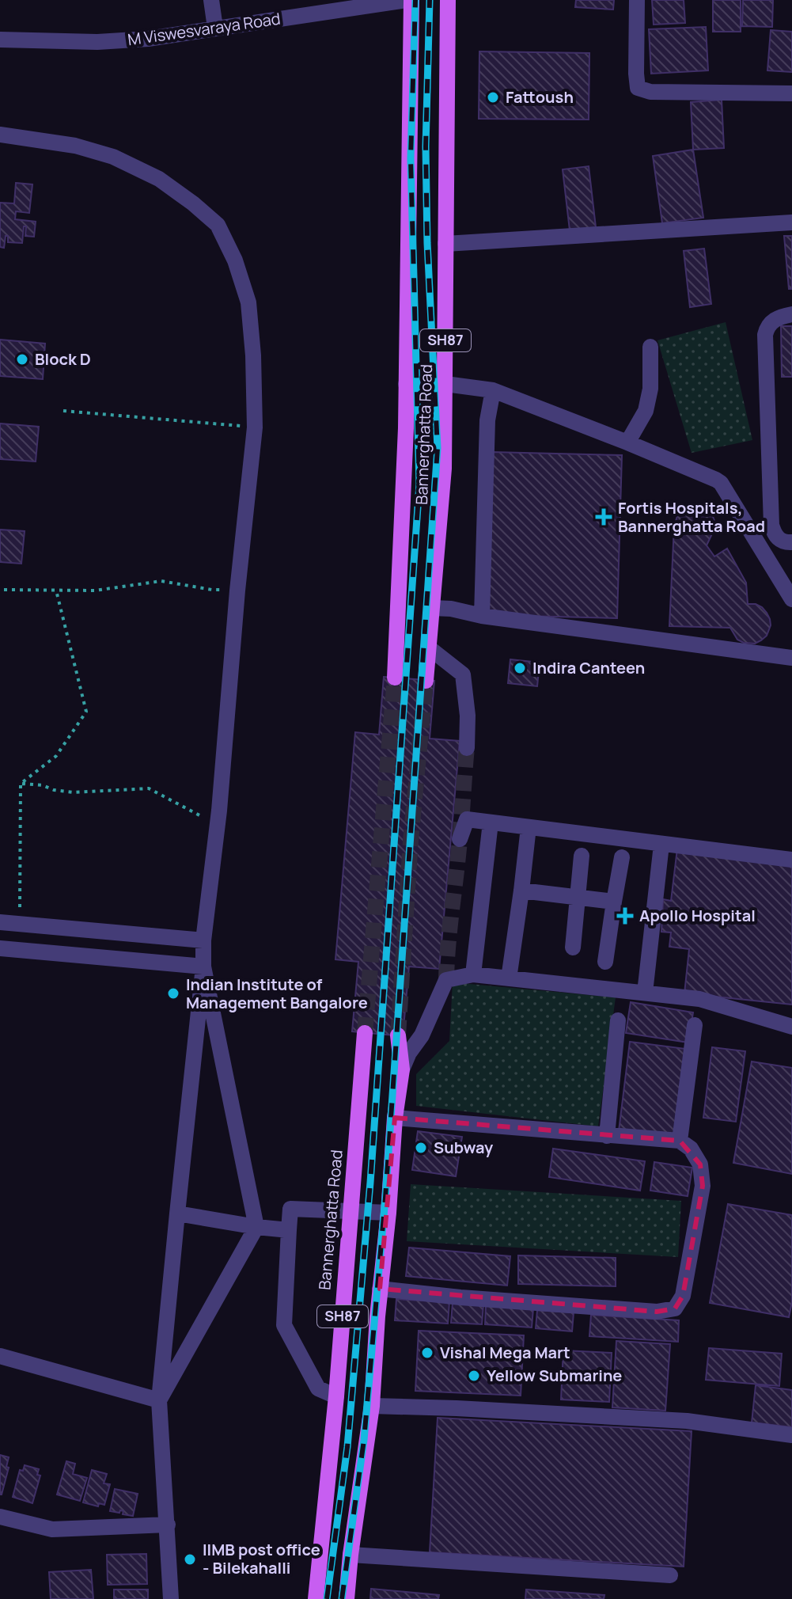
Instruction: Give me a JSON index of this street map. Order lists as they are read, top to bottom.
{
  "streets": {
    "main road": ["SH87", "Bannerghatta Road"],
    "street": ["M Viswesvaraya Road"]
  },
  "crossings": [
    ["M Viswesvaraya Road", "Bannerghatta Road"]
  ],
  "places": {
    "other": [
      "Fattoush",
      "Block D",
      "Indira Canteen",
      "Indian Institute of Management Bangalore",
      "Subway",
      "Vishal Mega Mart",
      "Yellow Submarine",
      "IIMB post office - Bilekahalli"
    ],
    "health": ["Fortis Hospitals, Bannerghatta Road", "Apollo Hospital"]
  }
}
